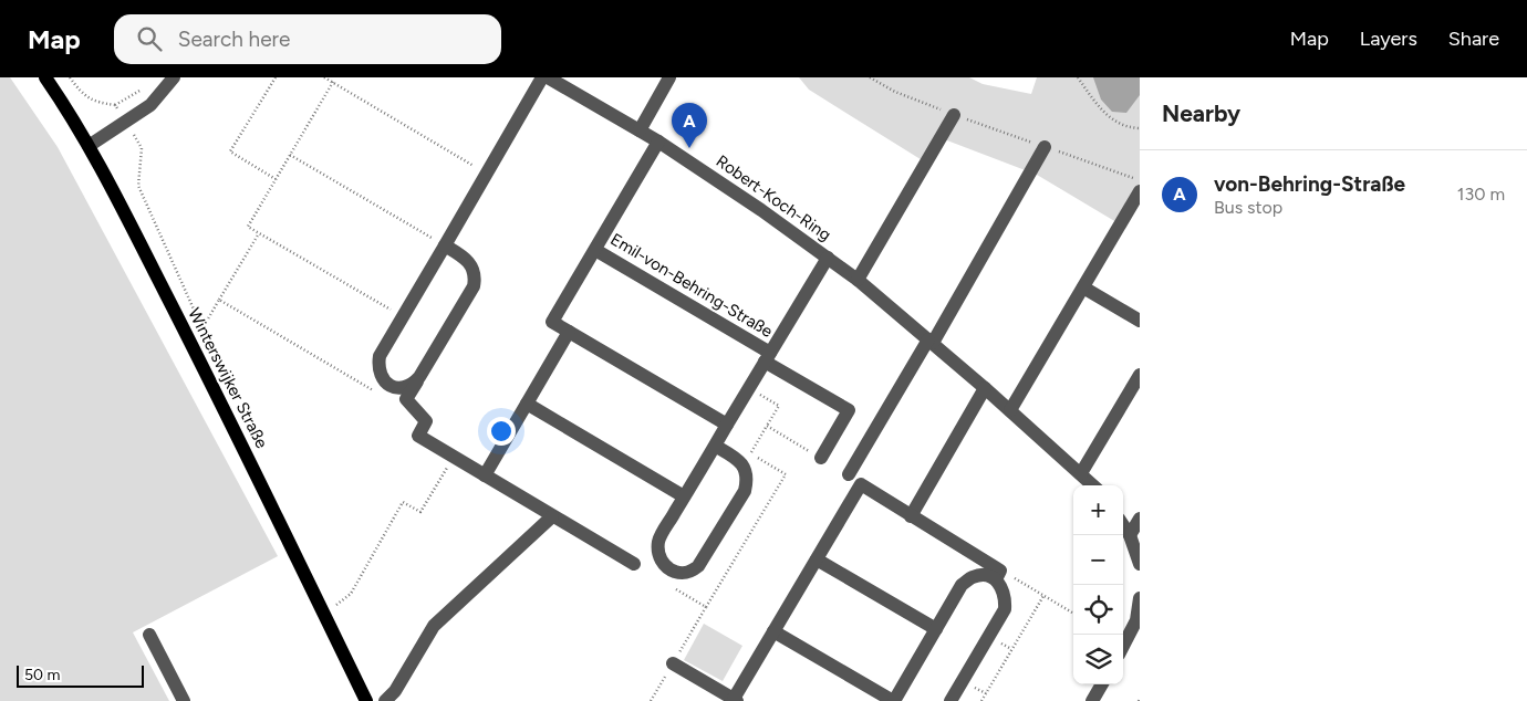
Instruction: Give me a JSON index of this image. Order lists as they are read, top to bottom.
{
  "streets": {
    "main road": ["Winterswijker Straße"],
    "street": ["Robert-Koch-Ring", "Emil-von-Behring-Straße"]
  },
  "crossings": [
    ["Robert-Koch-Ring", "Emil-von-Behring-Straße"]
  ],
  "scale_bar": "50 m",
  "page": {
    "header": "Map",
    "search": "Search here",
    "nav": ["Map", "Layers", "Share"],
    "heading": "Nearby",
    "pins": "A",
    "list": [
      {
        "mark": "A",
        "name": "von-Behring-Straße",
        "note": "Bus stop",
        "value": "130 m"
      }
    ],
    "map_buttons": ["+", "−"],
    "scale": "50 m"
  }
}
